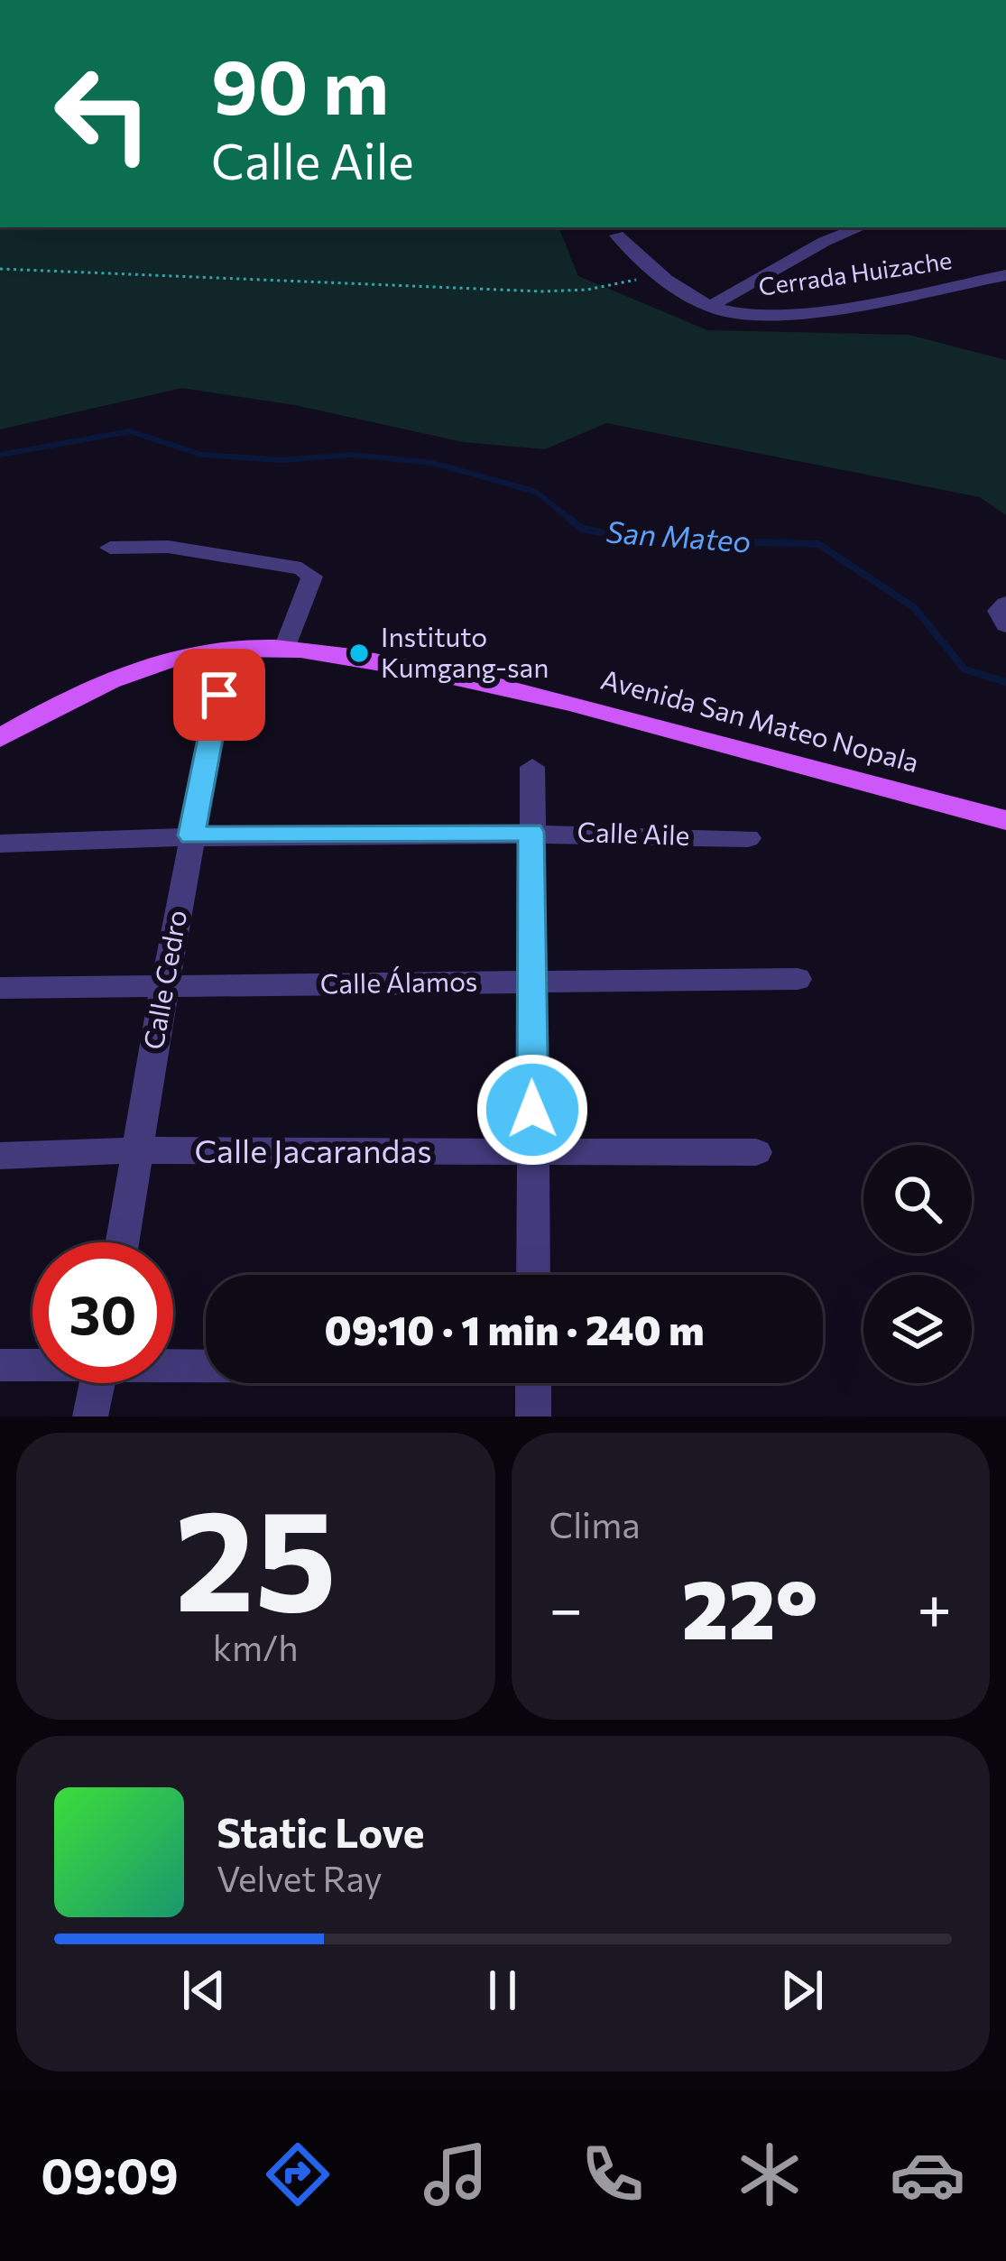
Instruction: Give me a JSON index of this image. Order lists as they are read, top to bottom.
{
  "streets": {
    "main road": ["Avenida San Mateo Nopala"],
    "street": [
      "Cerrada Huizache",
      "Calle Aile",
      "Calle Cedro",
      "Calle Álamos",
      "Calle Jacarandas"
    ]
  },
  "crossings": [
    ["Calle Aile", "Calle Cedro"],
    ["Calle Cedro", "Calle Álamos"],
    ["Calle Cedro", "Calle Jacarandas"]
  ],
  "water": ["San Mateo"],
  "places": ["Instituto Kumgang-san"],
  "page": {
    "turn": ["90 m", "Calle Aile"],
    "limit": "30",
    "trip": "09:10 · 1 min · 240 m",
    "tile": [
      ["25", "km/h"],
      "Clima"
    ],
    "heat": ["−", "22°", "+"],
    "song": ["Static Love", "Velvet Ray"],
    "tabs": "09:09"
  }
}
